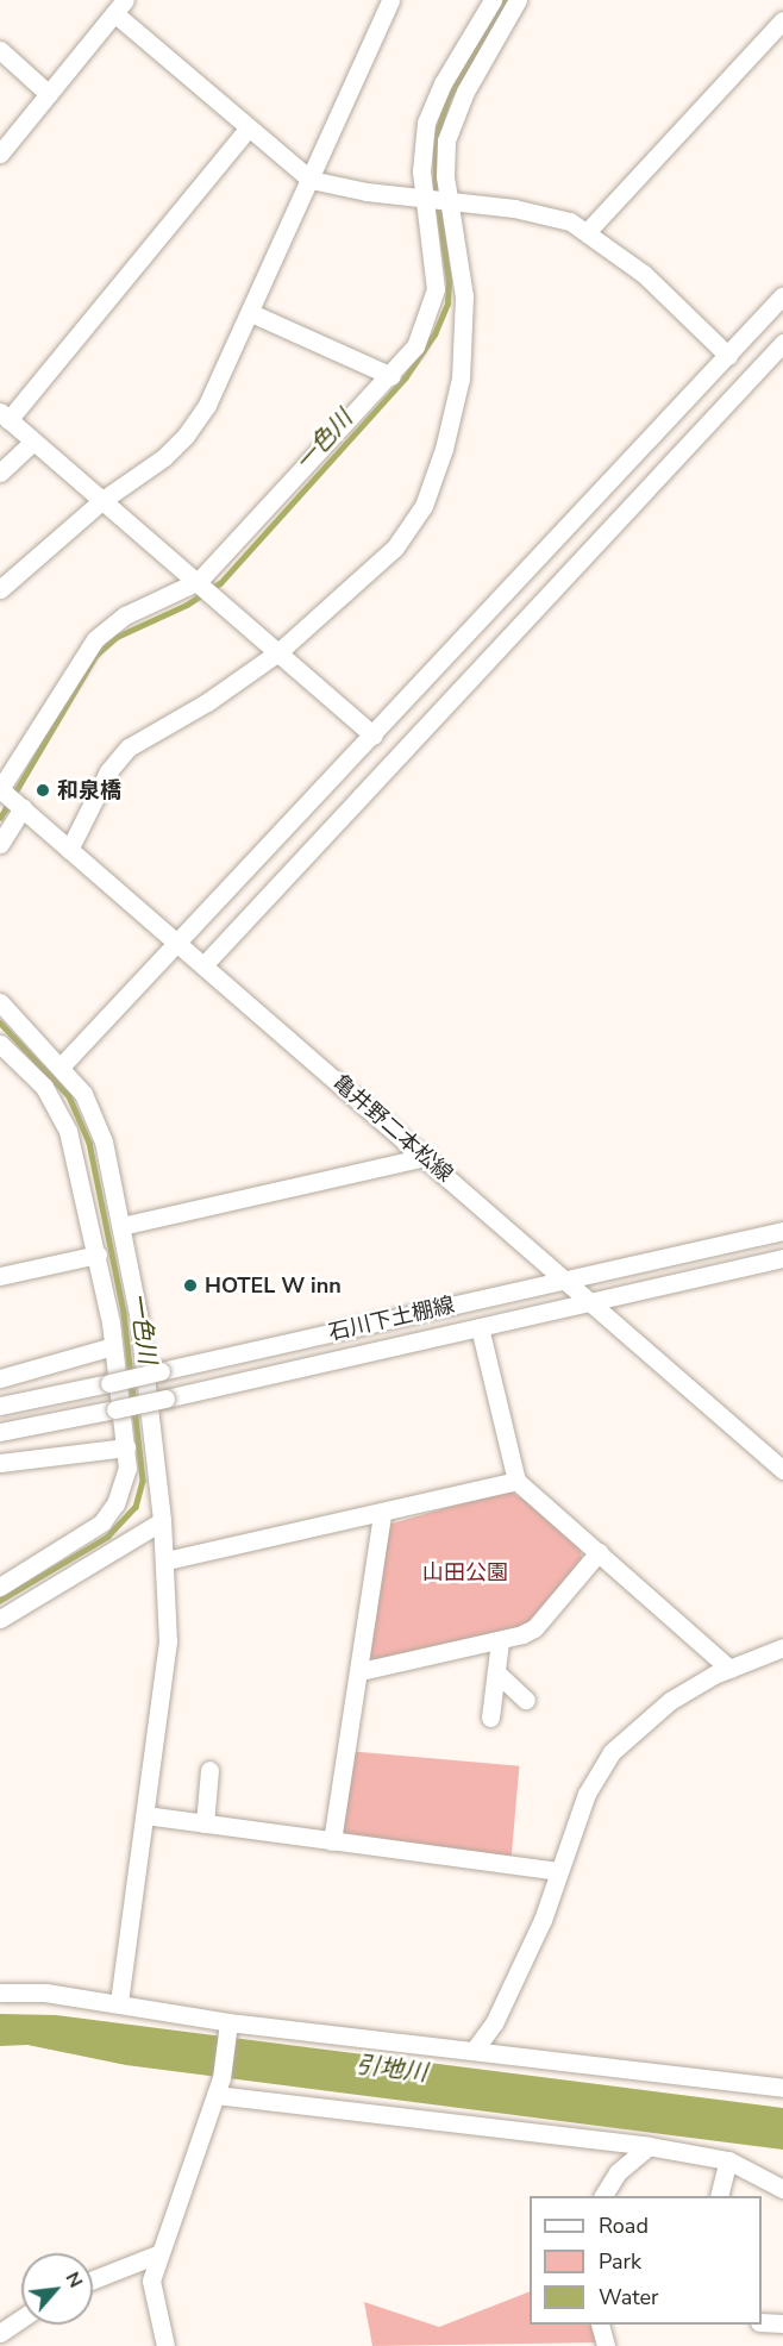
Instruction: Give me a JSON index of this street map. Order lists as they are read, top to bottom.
{
  "streets": {
    "street": ["亀井野二本松線", "石川下土棚線"]
  },
  "crossings": [
    ["亀井野二本松線", "石川下土棚線"]
  ],
  "water": ["一色川", "引地川"],
  "parks": ["山田公園"],
  "places": ["和泉橋", "HOTEL W inn"],
  "legend": ["Road", "Park", "Water"],
  "north": "top right"
}
